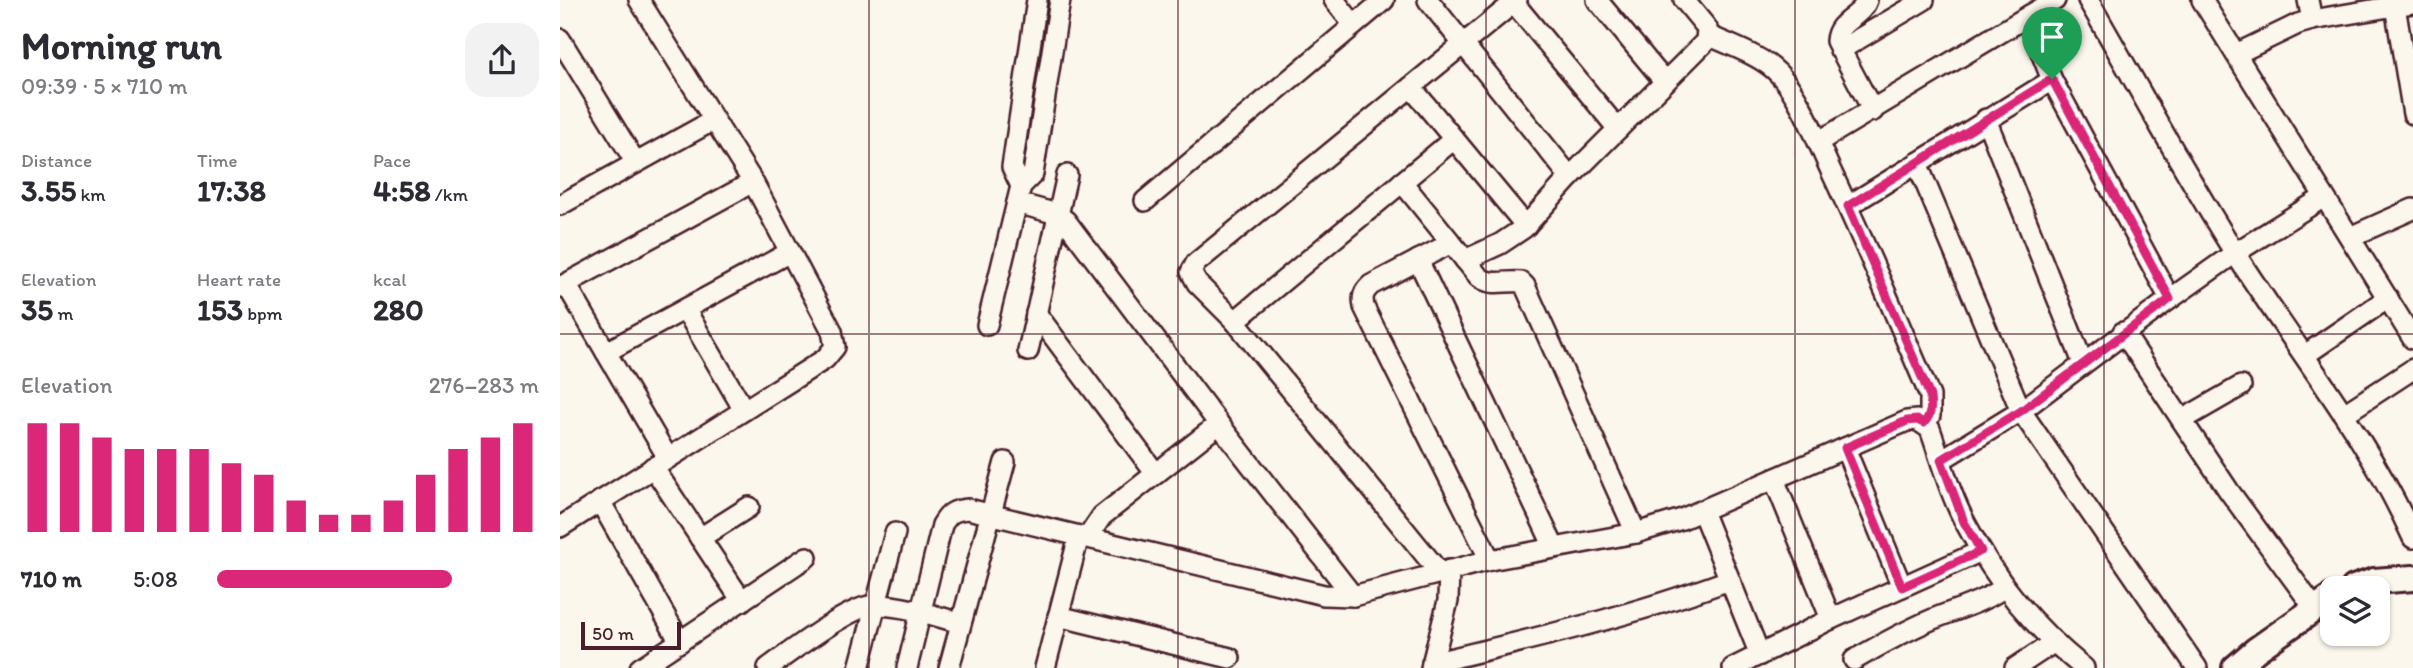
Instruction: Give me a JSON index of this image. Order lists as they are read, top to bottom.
{
  "scale_bar": "50 m",
  "page": {
    "heading": ["Morning run", "09:39 · 5 × 710 m"],
    "stats": [
      ["Distance", "3.55 km"],
      ["Time", "17:38"],
      ["Pace", "4:58 /km"],
      ["Elevation", "35 m"],
      ["Heart rate", "153 bpm"],
      ["kcal", "280"]
    ],
    "chart": ["Elevation", "276–283 m"],
    "list": [
      {
        "name": "710 m",
        "note": "5:08"
      }
    ],
    "scale": "50 m"
  }
}
